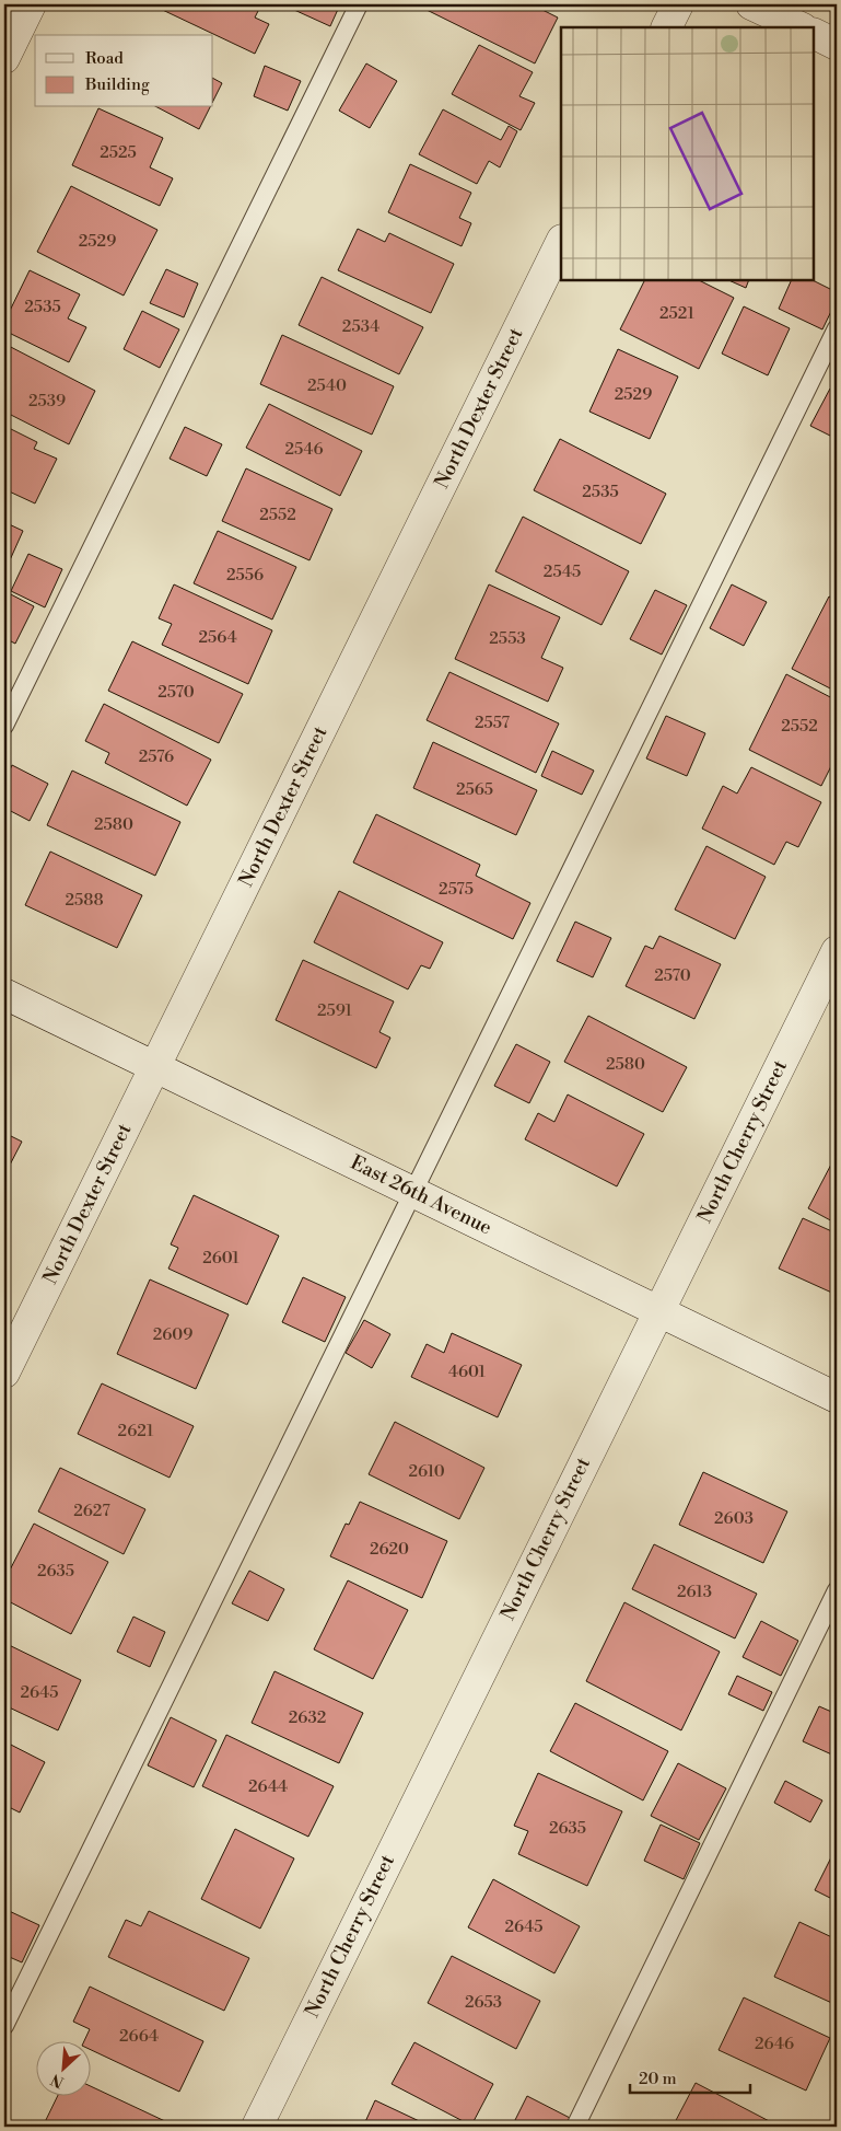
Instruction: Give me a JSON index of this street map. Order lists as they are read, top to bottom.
{
  "streets": {
    "street": ["North Dexter Street", "North Cherry Street", "East 26th Avenue"]
  },
  "crossings": [
    ["North Dexter Street", "East 26th Avenue"],
    ["North Cherry Street", "East 26th Avenue"]
  ],
  "house_numbers": [
    "2525",
    "2529",
    "2535",
    "2521",
    "2534",
    "2540",
    "2529",
    "2539",
    "2546",
    "2535",
    "2552",
    "2545",
    "2556",
    "2564",
    "2553",
    "2570",
    "2557",
    "2552",
    "2576",
    "2565",
    "2580",
    "2575",
    "2588",
    "2570",
    "2591",
    "2580",
    "2601",
    "2609",
    "4601",
    "2621",
    "2610",
    "2627",
    "2603",
    "2620",
    "2635",
    "2613",
    "2645",
    "2632",
    "2644",
    "2635",
    "2645",
    "2653",
    "2664",
    "2646"
  ],
  "legend": ["Road", "Building"],
  "scale_bar": "20 m",
  "north": "bottom left"
}
